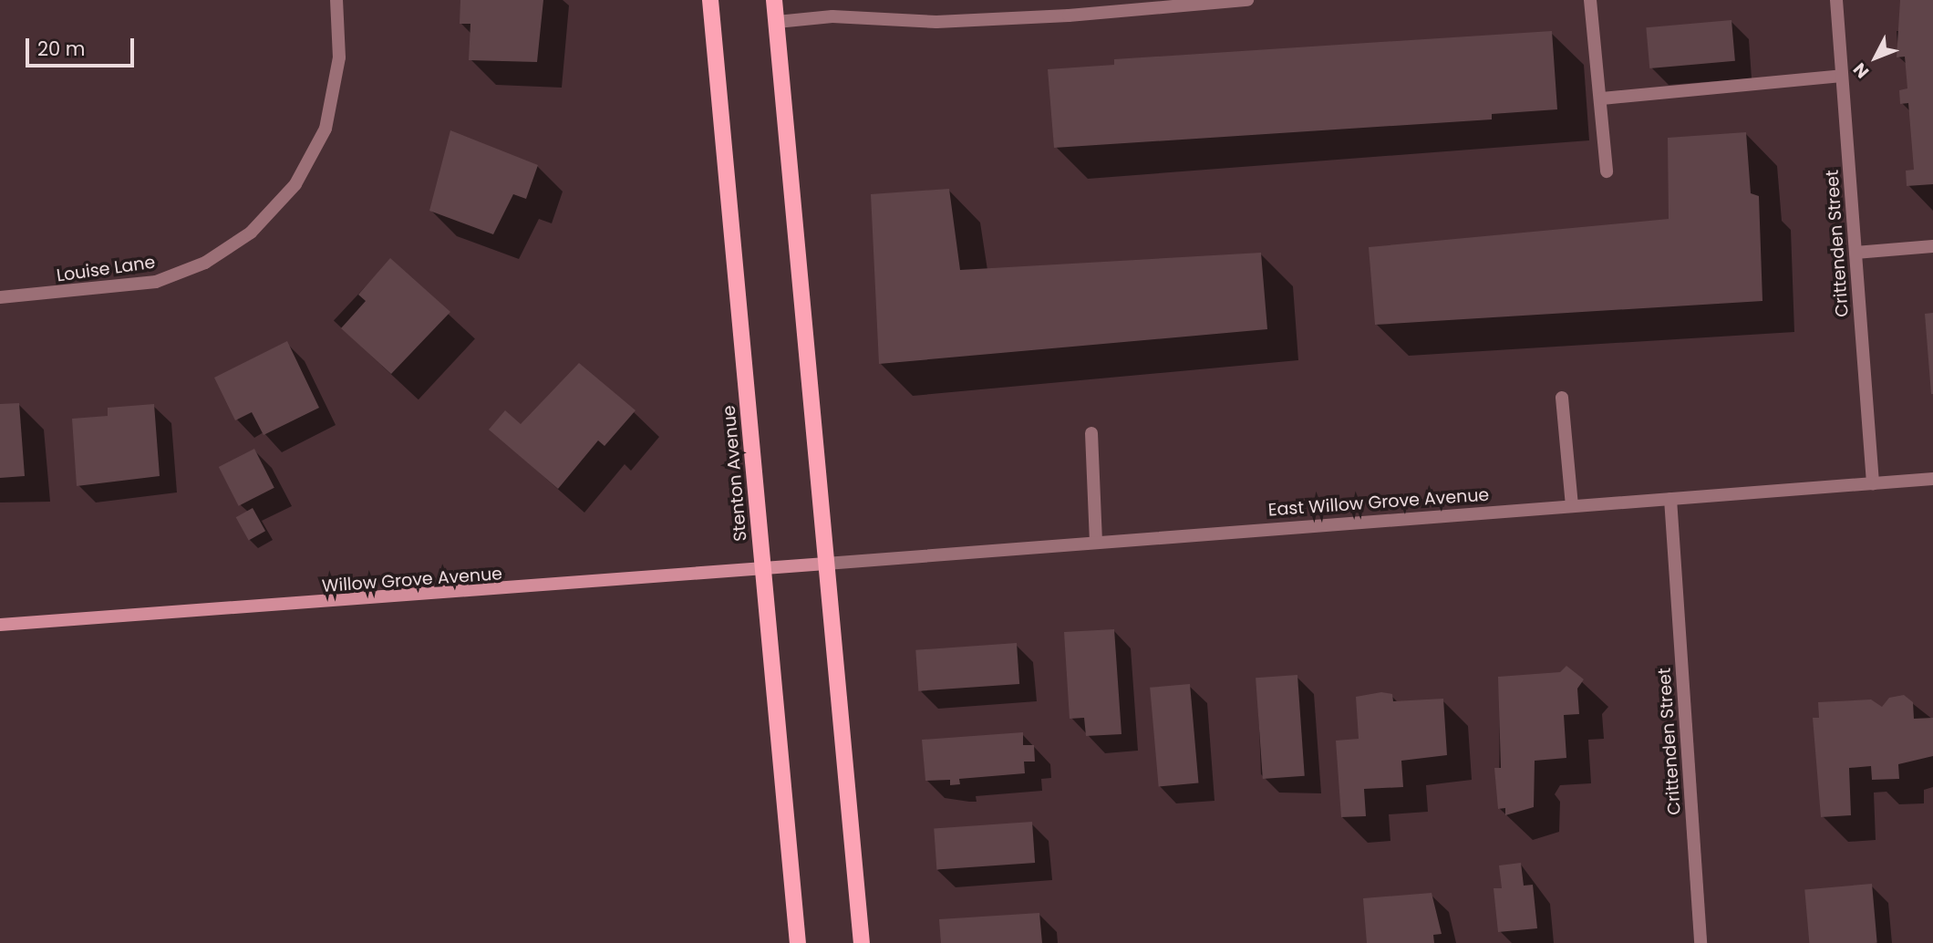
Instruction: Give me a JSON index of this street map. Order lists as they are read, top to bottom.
{
  "streets": {
    "main road": ["Stenton Avenue"],
    "street": [
      "Crittenden Street",
      "Louise Lane",
      "East Willow Grove Avenue",
      "Willow Grove Avenue"
    ]
  },
  "crossings": [
    ["Crittenden Street", "East Willow Grove Avenue"],
    ["Stenton Avenue", "Willow Grove Avenue"],
    ["East Willow Grove Avenue", "Willow Grove Avenue"]
  ],
  "scale_bar": "20 m",
  "north": "bottom left"
}
